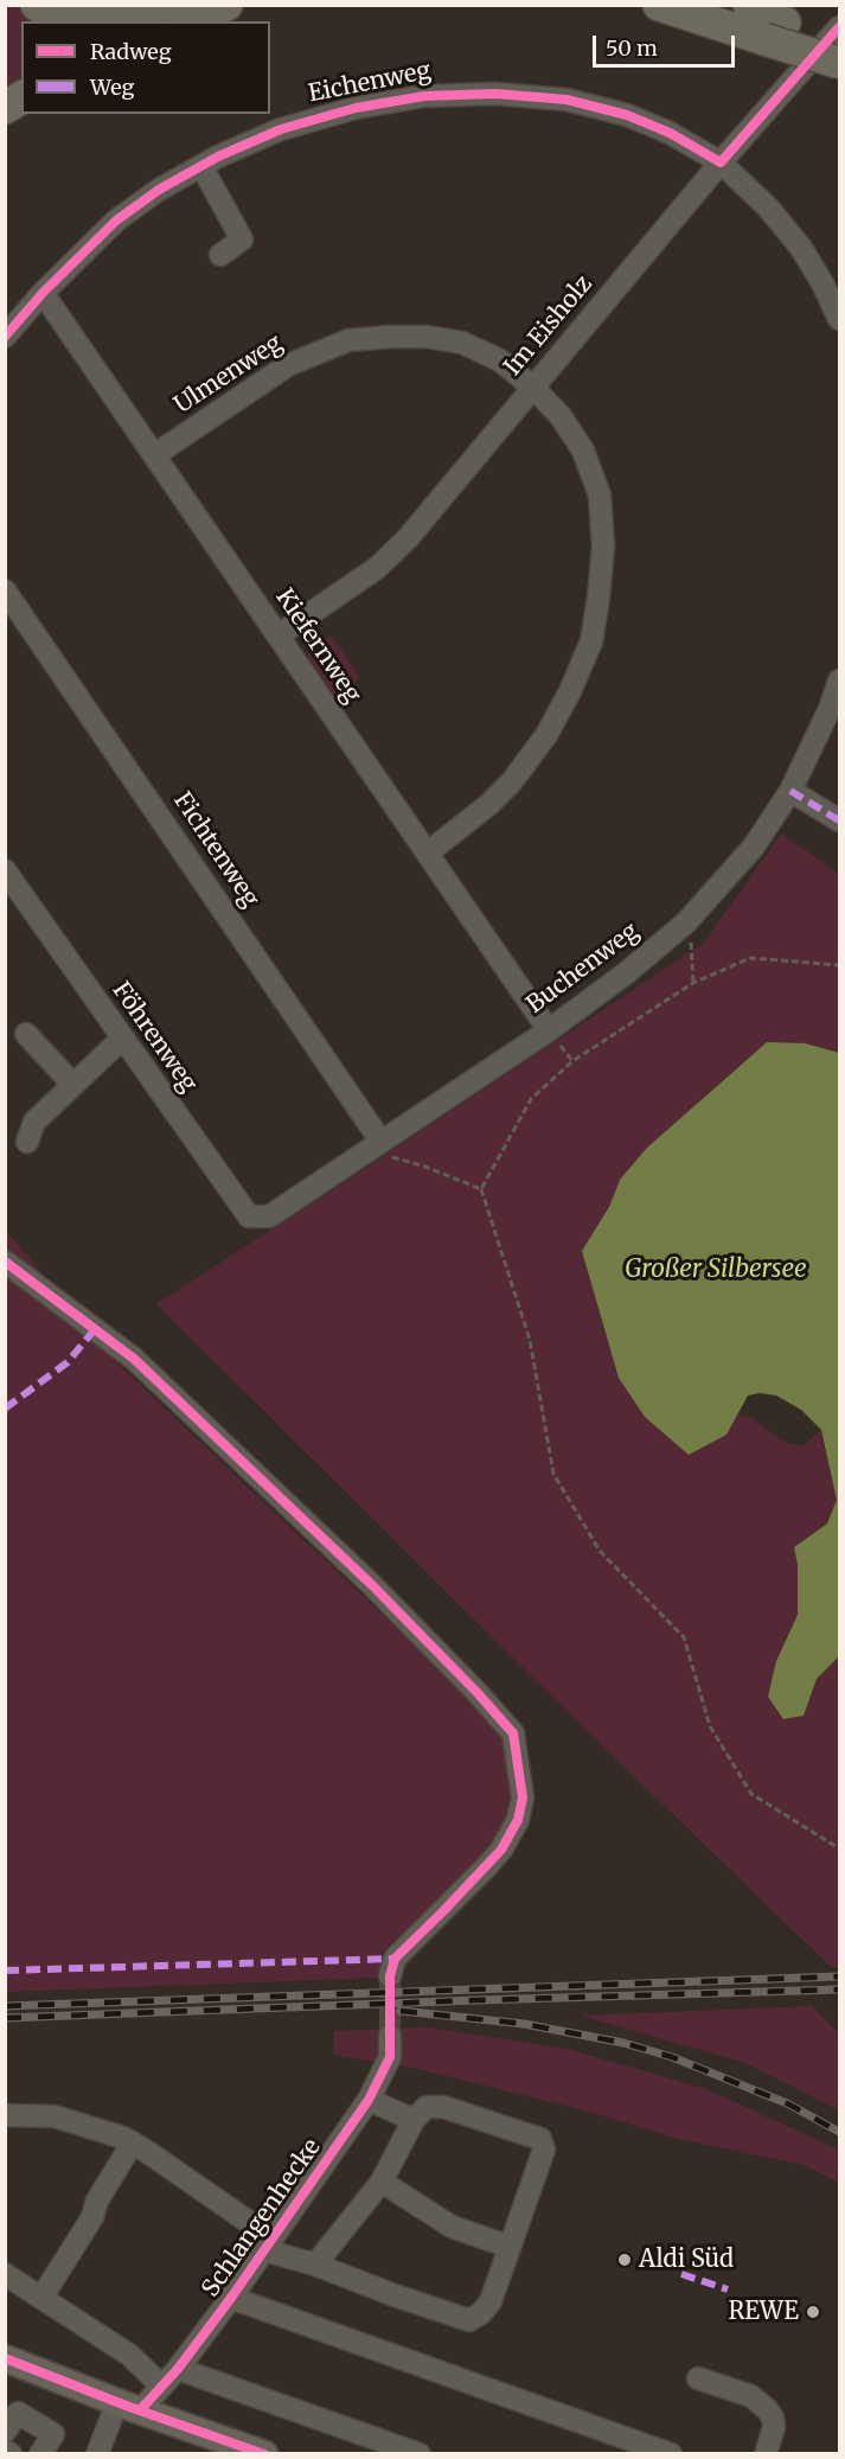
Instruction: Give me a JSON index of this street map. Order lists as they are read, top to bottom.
{
  "streets": {
    "street": [
      "Eichenweg",
      "Im Eisholz",
      "Ulmenweg",
      "Kiefernweg",
      "Fichtenweg",
      "Buchenweg",
      "Föhrenweg",
      "Schlangenhecke"
    ]
  },
  "crossings": [
    ["Eichenweg", "Im Eisholz"],
    ["Eichenweg", "Kiefernweg"],
    ["Im Eisholz", "Ulmenweg"],
    ["Im Eisholz", "Kiefernweg"],
    ["Ulmenweg", "Kiefernweg"],
    ["Kiefernweg", "Buchenweg"],
    ["Fichtenweg", "Buchenweg"],
    ["Buchenweg", "Föhrenweg"]
  ],
  "water": ["Großer Silbersee"],
  "places": ["Aldi Süd", "REWE"],
  "legend": ["Radweg", "Weg"],
  "scale_bar": "50 m"
}
